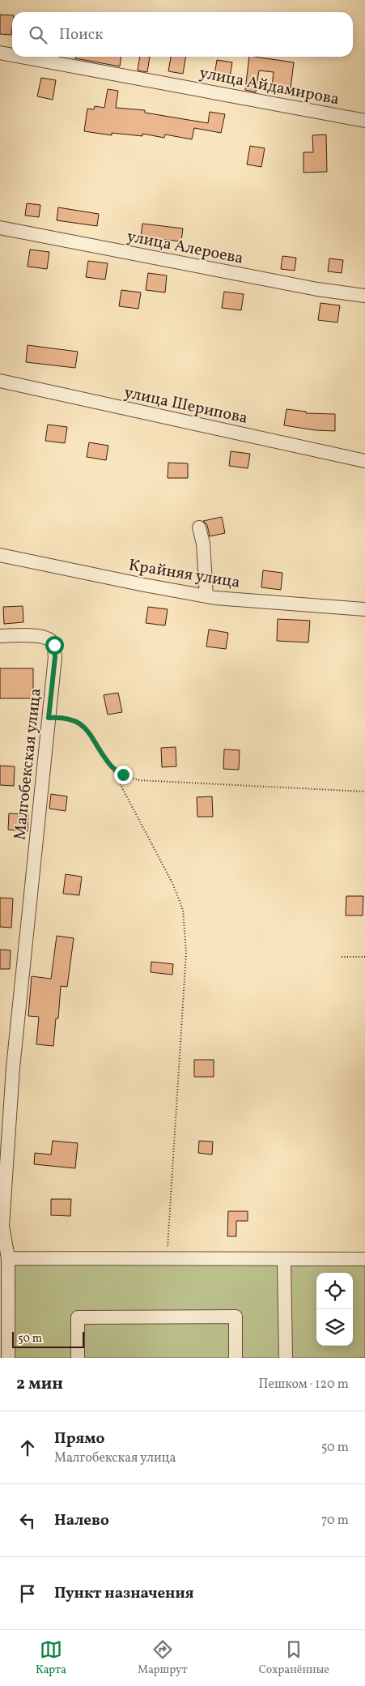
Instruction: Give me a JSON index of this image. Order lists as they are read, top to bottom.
{
  "streets": {
    "street": [
      "улица Айдамирова",
      "улица Алероева",
      "улица Шерипова",
      "Крайняя улица",
      "Малгобекская улица"
    ]
  },
  "scale_bar": "50 m",
  "page": {
    "search": "Поиск",
    "scale": "50 m",
    "heading": ["2 мин", "Пешком · 120 m"],
    "list": [
      ["Прямо", "Малгобекская улица", "50 m"],
      ["Налево", "70 m"],
      "Пункт назначения"
    ],
    "nav": ["Карта", "Маршрут", "Сохранённые"]
  }
}
